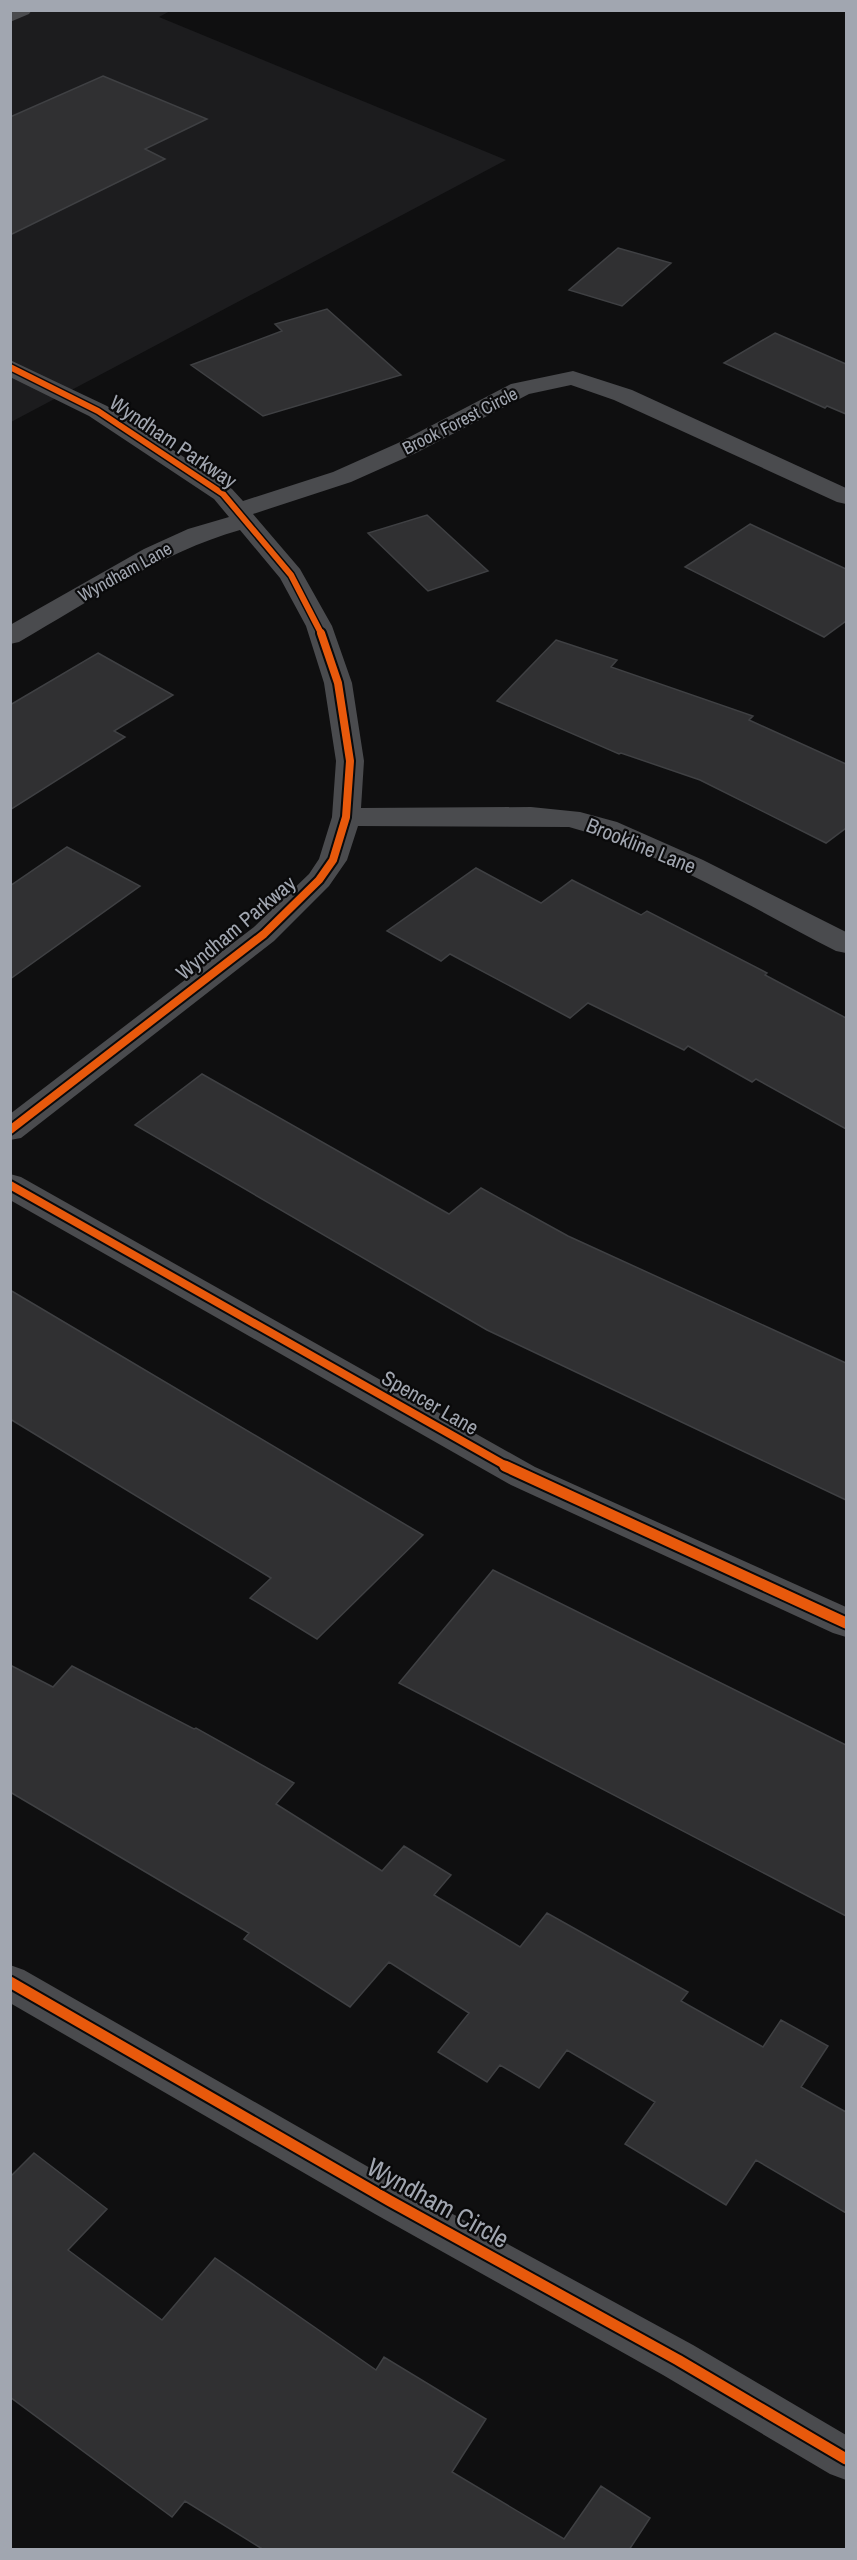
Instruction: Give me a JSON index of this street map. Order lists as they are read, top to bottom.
{
  "streets": {
    "street": [
      "Brook Forest Circle",
      "Wyndham Parkway",
      "Wyndham Lane",
      "Brookline Lane",
      "Spencer Lane",
      "Wyndham Circle"
    ]
  },
  "crossings": [
    ["Brook Forest Circle", "Wyndham Parkway"],
    ["Brook Forest Circle", "Wyndham Lane"],
    ["Wyndham Parkway", "Wyndham Lane"],
    ["Wyndham Parkway", "Brookline Lane"]
  ]
}
